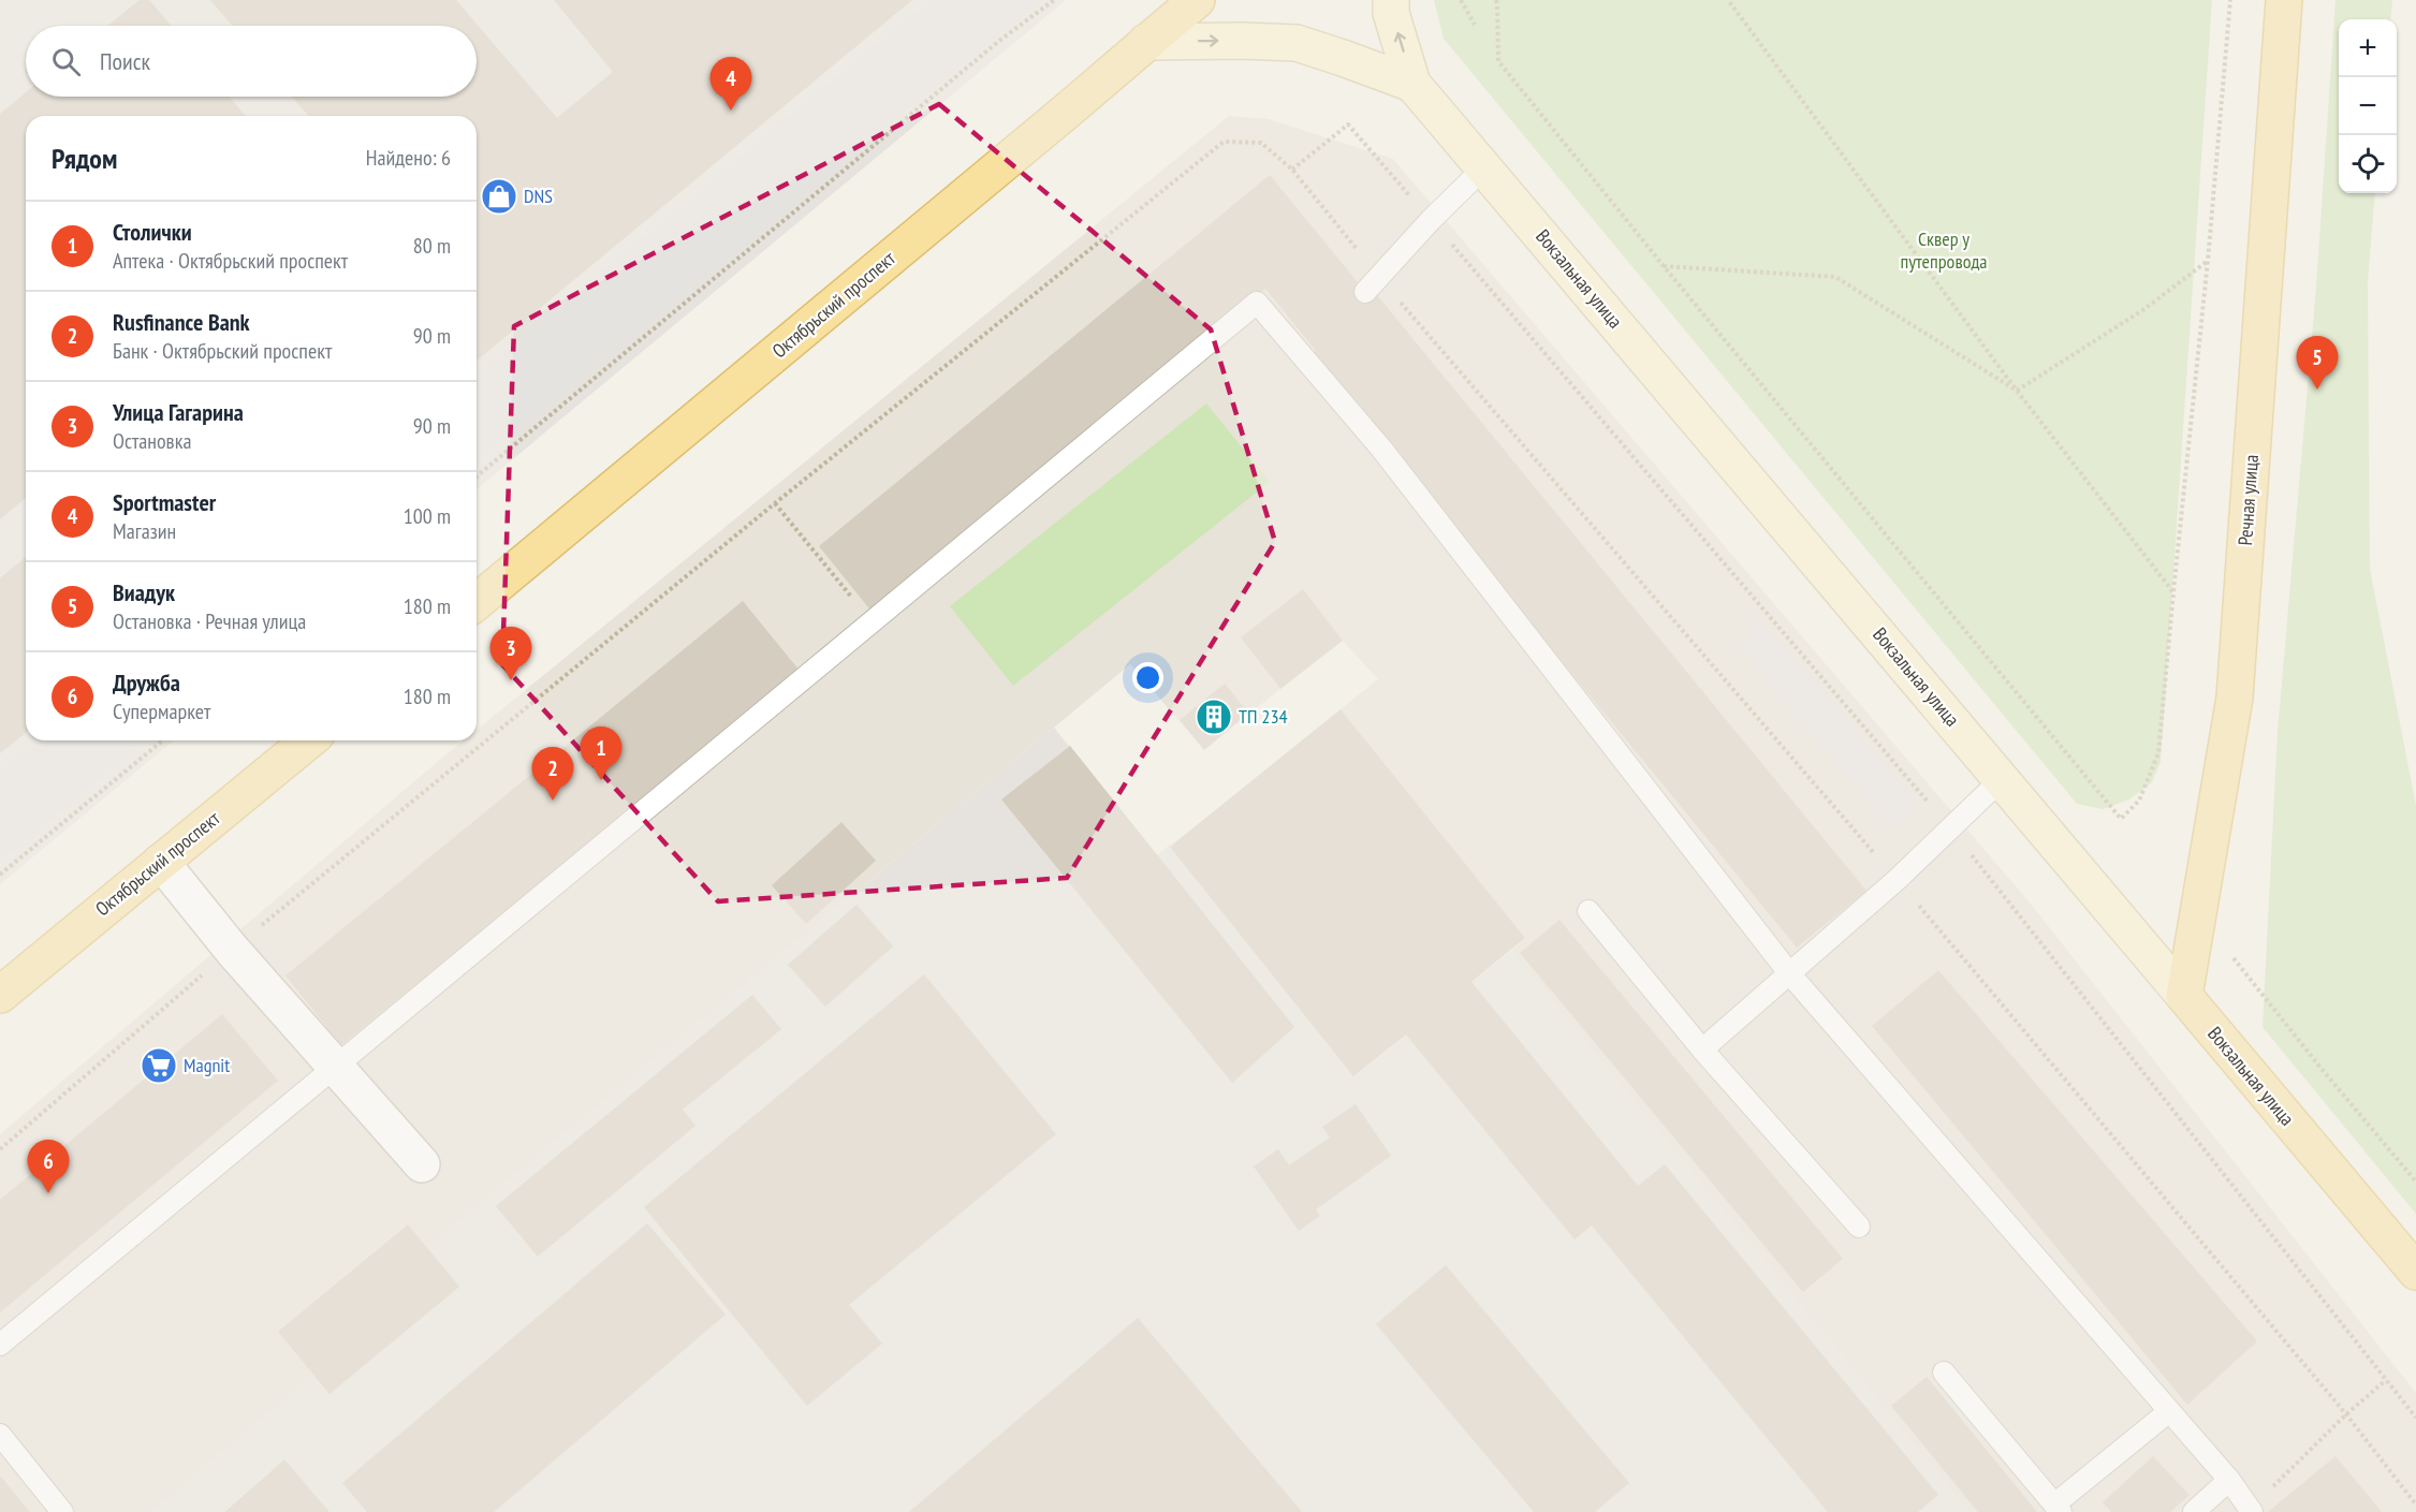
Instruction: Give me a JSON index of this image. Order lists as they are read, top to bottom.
{
  "streets": {
    "main road": ["Вокзальная улица", "Октябрьский проспект", "Речная улица"]
  },
  "crossings": [
    ["Вокзальная улица", "Октябрьский проспект"],
    ["Вокзальная улица", "Речная улица"]
  ],
  "parks": ["Сквер у путепровода"],
  "places": {
    "shop": ["DNS"],
    "building": ["ТП 234"],
    "supermarket": ["Magnit"]
  },
  "page": {
    "map_buttons": ["+", "−"],
    "search": "Поиск",
    "pins": [
      "4",
      "5",
      "3",
      "1",
      "2",
      "6"
    ],
    "heading": ["Рядом", "Найдено: 6"],
    "list": [
      {
        "mark": "1",
        "name": "Столички",
        "note": "Аптека · Октябрьский проспект",
        "value": "80 m"
      },
      {
        "mark": "2",
        "name": "Rusfinance Bank",
        "note": "Банк · Октябрьский проспект",
        "value": "90 m"
      },
      {
        "mark": "3",
        "name": "Улица Гагарина",
        "note": "Остановка",
        "value": "90 m"
      },
      {
        "mark": "4",
        "name": "Sportmaster",
        "note": "Магазин",
        "value": "100 m"
      },
      {
        "mark": "5",
        "name": "Виадук",
        "note": "Остановка · Речная улица",
        "value": "180 m"
      },
      {
        "mark": "6",
        "name": "Дружба",
        "note": "Супермаркет",
        "value": "180 m"
      }
    ]
  }
}
